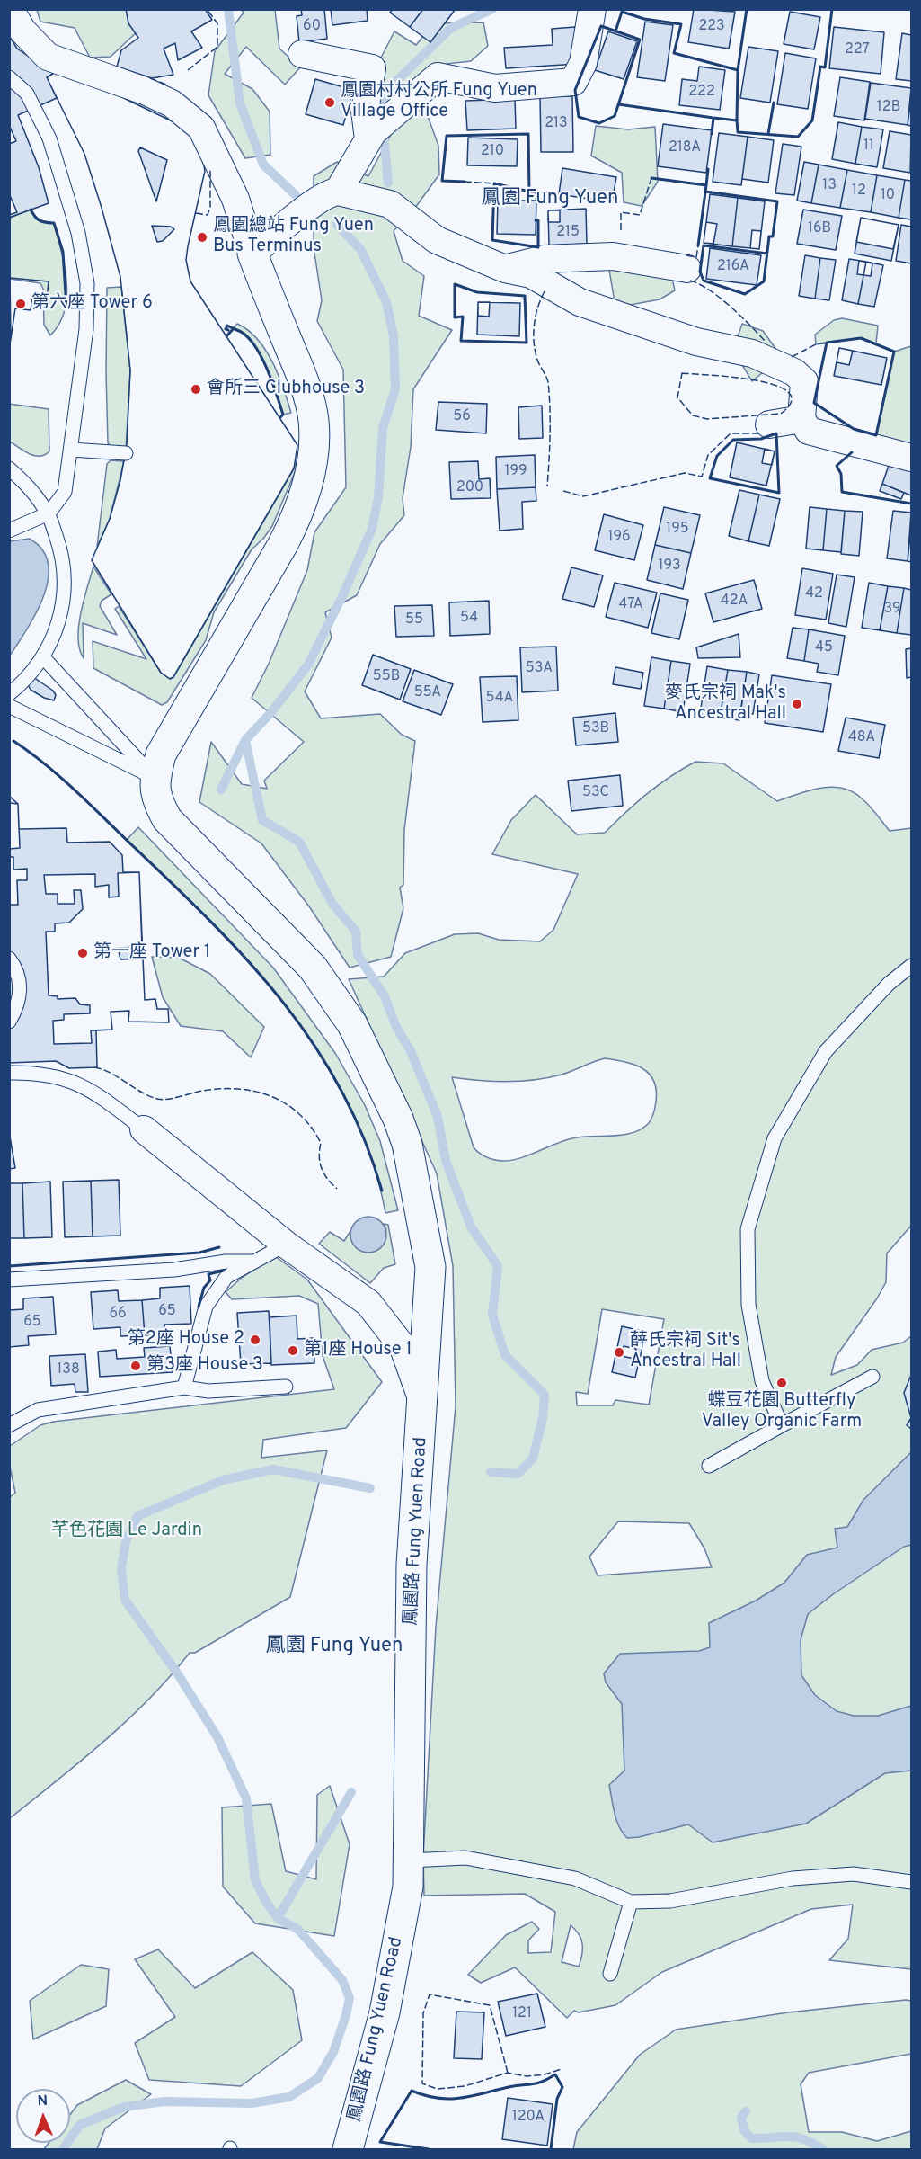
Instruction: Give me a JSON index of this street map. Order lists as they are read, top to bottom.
{
  "streets": {
    "street": ["鳳園路 Fung Yuen Road"]
  },
  "districts": ["鳳園 Fung Yuen", "鳳園 Fung Yuen"],
  "parks": ["芊色花園 Le Jardin"],
  "places": [
    "鳳園村村公所 Fung Yuen Village Office",
    "鳳園總站 Fung Yuen Bus Terminus",
    "第六座 Tower 6",
    "會所三 Clubhouse 3",
    "麥氏宗祠 Mak's Ancestral Hall",
    "第一座 Tower 1",
    "第2座 House 2",
    "第1座 House 1",
    "薛氏宗祠 Sit's Ancestral Hall",
    "第3座 House 3",
    "蝶豆花園 Butterfly Valley Organic Farm"
  ],
  "house_numbers": [
    "60",
    "223",
    "227",
    "222",
    "12B",
    "213",
    "11",
    "218A",
    "210",
    "13",
    "12",
    "10",
    "16B",
    "215",
    "216A",
    "56",
    "199",
    "200",
    "195",
    "196",
    "193",
    "42",
    "42A",
    "47A",
    "39",
    "54",
    "55",
    "45",
    "53A",
    "55B",
    "55A",
    "54A",
    "53B",
    "48A",
    "53C",
    "65",
    "66",
    "65",
    "138",
    "121",
    "120A"
  ],
  "north": "top"
}
